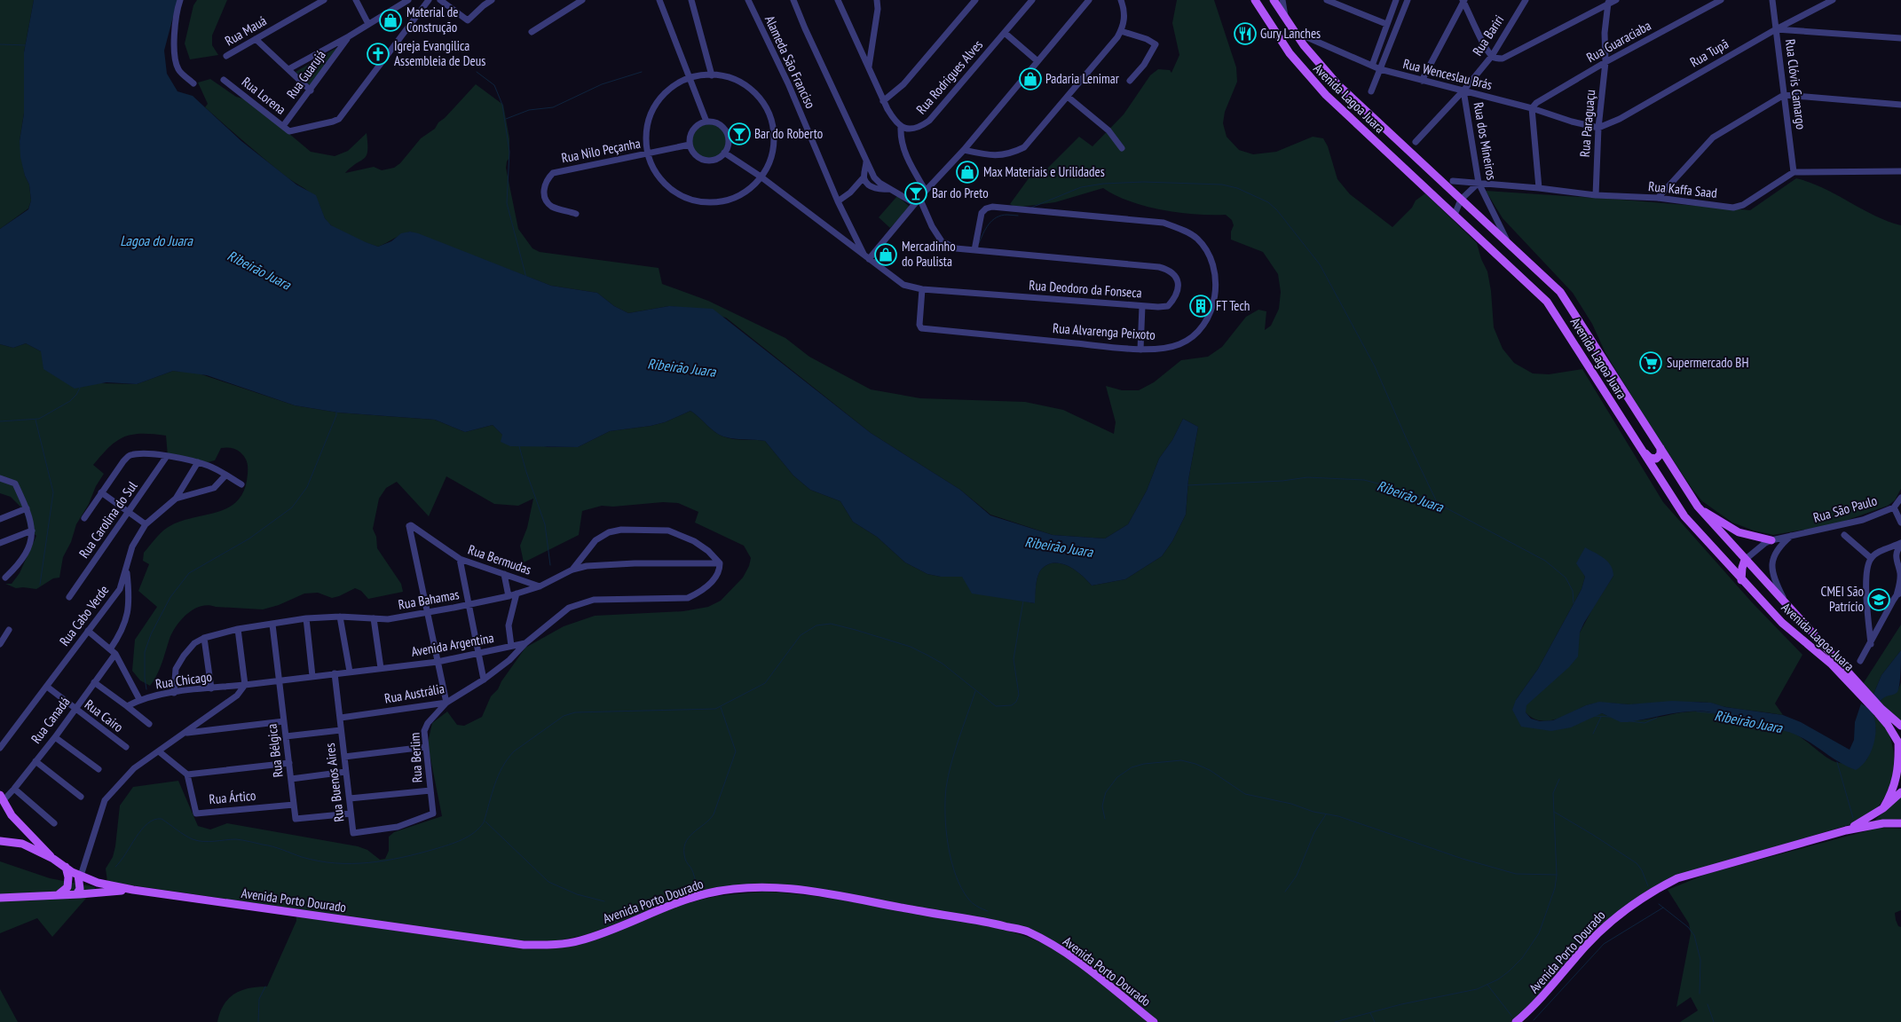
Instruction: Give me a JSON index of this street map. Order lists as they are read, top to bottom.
{
  "streets": {
    "main road": ["Avenida Lagoa Juara", "Avenida Porto Dourado"],
    "street": [
      "Rua Mauá",
      "Rua Bariri",
      "Rua Guaraciaba",
      "Rua Tupã",
      "Alameda São Franciso",
      "Rua Guarujá",
      "Rua Wenceslau Brás",
      "Rua Rodrigues Alves",
      "Rua Clóvis Camargo",
      "Rua Lorena",
      "Rua Paraguaçu",
      "Rua dos Mineiros",
      "Rua Nilo Peçanha",
      "Rua Kaffa Saad",
      "Rua Deodoro da Fonseca",
      "Rua Alvarenga Peixoto",
      "Rua São Paulo",
      "Rua Carolina do Sul",
      "Rua Bermudas",
      "Rua Bahamas",
      "Rua Cabo Verde",
      "Avenida Argentina",
      "Rua Chicago",
      "Rua Austrália",
      "Rua Cairo",
      "Rua Canadá",
      "Rua Bélgica",
      "Rua Berlim",
      "Rua Buenos Aires",
      "Rua Ártico"
    ]
  },
  "crossings": [
    ["Rua Bariri", "Rua Wenceslau Brás"],
    ["Rua Bariri", "Rua dos Mineiros"],
    ["Rua Guaraciaba", "Rua Wenceslau Brás"],
    ["Rua Guaraciaba", "Rua Paraguaçu"],
    ["Rua Tupã", "Rua Wenceslau Brás"],
    ["Rua Tupã", "Rua Clóvis Camargo"],
    ["Rua Tupã", "Rua Paraguaçu"],
    ["Alameda São Franciso", "Rua Deodoro da Fonseca"],
    ["Rua Guarujá", "Rua Lorena"],
    ["Rua Wenceslau Brás", "Avenida Lagoa Juara"],
    ["Rua Wenceslau Brás", "Rua Paraguaçu"],
    ["Rua Wenceslau Brás", "Rua dos Mineiros"],
    ["Rua Clóvis Camargo", "Rua Kaffa Saad"],
    ["Avenida Lagoa Juara", "Rua dos Mineiros"],
    ["Avenida Lagoa Juara", "Rua São Paulo"],
    ["Rua Paraguaçu", "Rua Kaffa Saad"],
    ["Rua dos Mineiros", "Rua Kaffa Saad"],
    ["Rua Nilo Peçanha", "Rua Deodoro da Fonseca"],
    ["Rua Deodoro da Fonseca", "Rua Alvarenga Peixoto"],
    ["Rua Bermudas", "Rua Bahamas"],
    ["Rua Bahamas", "Avenida Argentina"],
    ["Rua Bahamas", "Rua Chicago"],
    ["Rua Bahamas", "Rua Bélgica"],
    ["Rua Cabo Verde", "Rua Cairo"],
    ["Rua Cabo Verde", "Rua Canadá"],
    ["Avenida Argentina", "Rua Chicago"],
    ["Avenida Argentina", "Rua Austrália"],
    ["Avenida Argentina", "Rua Bélgica"],
    ["Avenida Argentina", "Rua Buenos Aires"],
    ["Rua Austrália", "Rua Berlim"],
    ["Rua Austrália", "Rua Buenos Aires"],
    ["Rua Cairo", "Rua Canadá"],
    ["Rua Bélgica", "Rua Buenos Aires"],
    ["Rua Bélgica", "Rua Ártico"],
    ["Rua Berlim", "Rua Buenos Aires"]
  ],
  "water": ["Lagoa do Juara", "Ribeirão Juara"],
  "places": {
    "shop": [
      "Material de Construção",
      "Padaria Lenimar",
      "Max Materiais e Urilidades",
      "Mercadinho do Paulista"
    ],
    "restaurant": ["Gury Lanches"],
    "church": ["Igreja Evangilica Assembleia de Deus"],
    "bar": ["Bar do Roberto", "Bar do Preto"],
    "building": ["FT Tech"],
    "supermarket": ["Supermercado BH"],
    "school or university": ["CMEI São Patrício"]
  }
}
